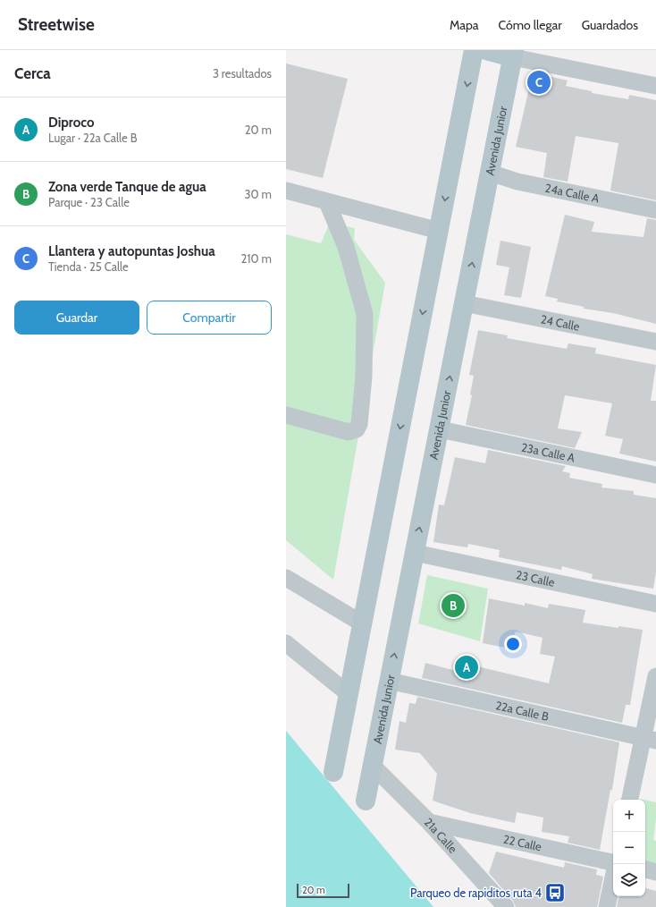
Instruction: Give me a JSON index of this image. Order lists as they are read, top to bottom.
{
  "streets": {
    "main road": ["Avenida Junior"],
    "street": [
      "24a Calle A",
      "24 Calle",
      "23a Calle A",
      "23 Calle",
      "22a Calle B",
      "21a Calle",
      "22 Calle"
    ]
  },
  "crossings": [
    ["Avenida Junior", "24a Calle A"],
    ["Avenida Junior", "24 Calle"],
    ["Avenida Junior", "23a Calle A"],
    ["Avenida Junior", "23 Calle"],
    ["Avenida Junior", "22a Calle B"],
    ["Avenida Junior", "21a Calle"],
    ["21a Calle", "22 Calle"]
  ],
  "places": {
    "bus stop": ["Parqueo de rapiditos ruta 4"]
  },
  "scale_bar": "20 m",
  "page": {
    "header": "Streetwise",
    "nav": ["Mapa", "Cómo llegar", "Guardados"],
    "heading": ["Cerca", "3 resultados"],
    "pins": ["C", "B", "A"],
    "list": [
      {
        "mark": "A",
        "name": "Diproco",
        "note": "Lugar · 22a Calle B",
        "value": "20 m"
      },
      {
        "mark": "B",
        "name": "Zona verde Tanque de agua",
        "note": "Parque · 23 Calle",
        "value": "30 m"
      },
      {
        "mark": "C",
        "name": "Llantera y autopuntas Joshua",
        "note": "Tienda · 25 Calle",
        "value": "210 m"
      }
    ],
    "buttons": ["Guardar", "Compartir"],
    "map_buttons": ["+", "−"],
    "scale": "20 m"
  }
}
